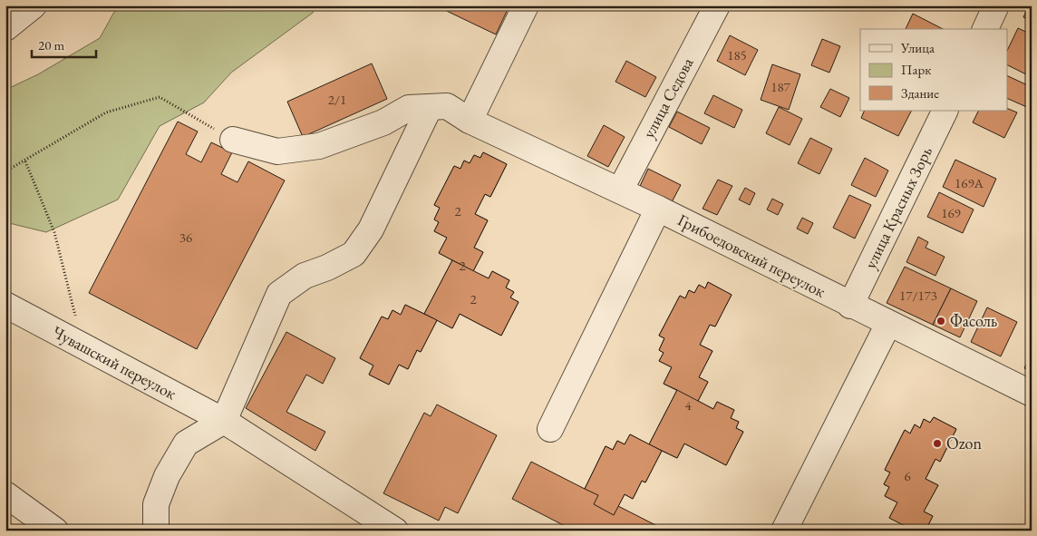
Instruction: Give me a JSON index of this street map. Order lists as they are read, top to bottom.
{
  "streets": {
    "street": [
      "улица Седова",
      "улица Красных Зорь",
      "Грибоедовский переулок",
      "Чувашский переулок"
    ]
  },
  "crossings": [
    ["улица Седова", "Грибоедовский переулок"],
    ["улица Красных Зорь", "Грибоедовский переулок"]
  ],
  "places": ["Фасоль", "Ozon"],
  "house_numbers": [
    "185",
    "187",
    "2/1",
    "169А",
    "2",
    "169",
    "36",
    "2",
    "17/173",
    "2",
    "4",
    "6"
  ],
  "legend": ["Улица", "Парк", "Здание"],
  "scale_bar": "20 m"
}
